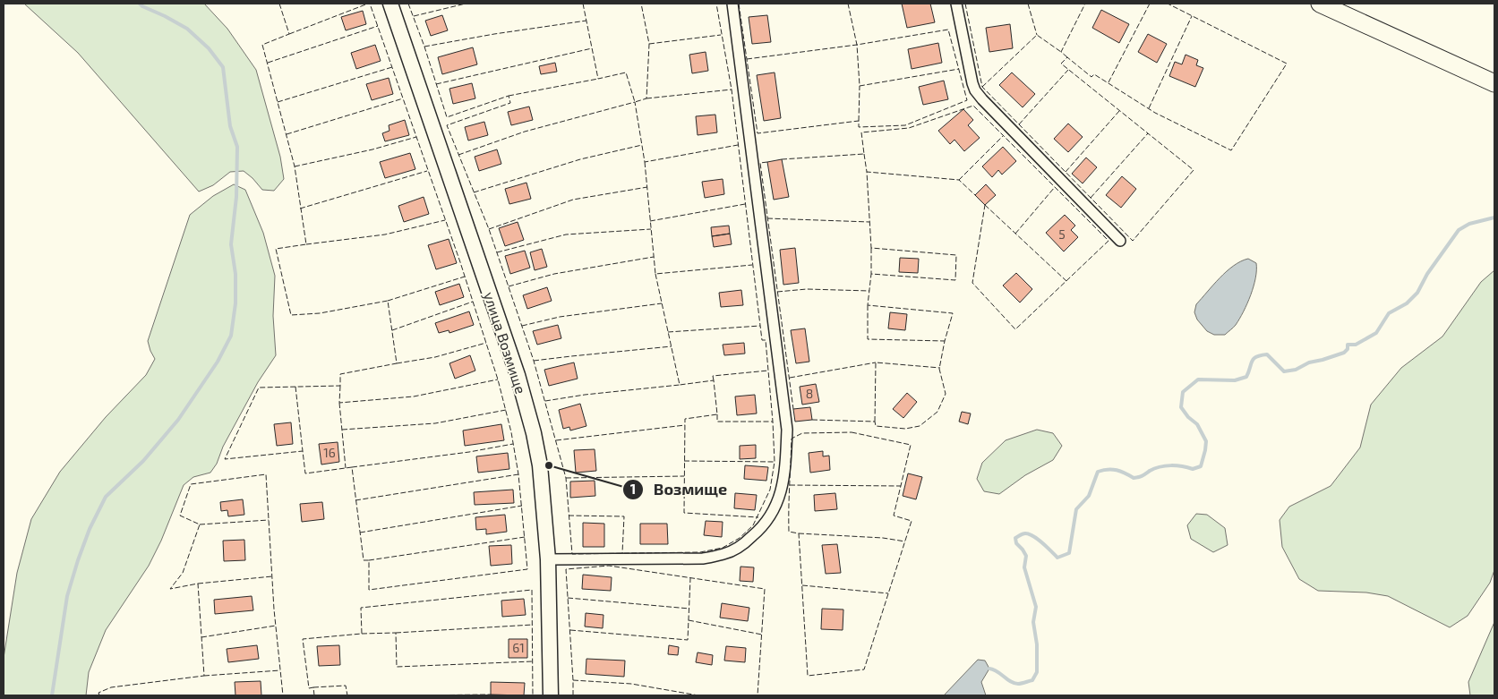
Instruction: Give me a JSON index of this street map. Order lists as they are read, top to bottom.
{
  "streets": {
    "main road": ["улица Возмище"]
  },
  "places": ["Возмище"],
  "house_numbers": [
    "5",
    "8",
    "16",
    "61"
  ]
}
